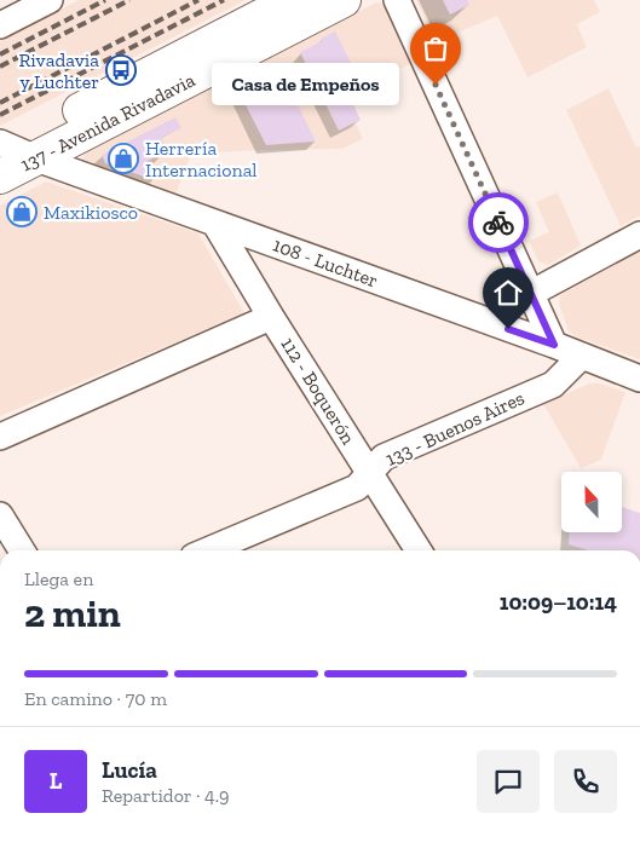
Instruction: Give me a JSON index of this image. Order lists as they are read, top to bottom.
{
  "streets": {
    "main road": ["137 - Avenida Rivadavia"],
    "street": ["108 - Luchter", "112 - Boquerón", "133 - Buenos Aires"]
  },
  "crossings": [
    ["137 - Avenida Rivadavia", "108 - Luchter"],
    ["108 - Luchter", "112 - Boquerón"],
    ["108 - Luchter", "133 - Buenos Aires"],
    ["112 - Boquerón", "133 - Buenos Aires"]
  ],
  "places": {
    "bus stop": ["Rivadavia y Luchter"],
    "other": ["Casa de Empeños"],
    "shop": ["Herrería Internacional", "Maxikiosco"]
  },
  "north": "top",
  "page": {
    "bubble": "Casa de Empeños",
    "heading": ["2 min", "Llega en", "10:09–10:14"],
    "panel": ["Lucía", "Repartidor · 4.9"],
    "bar": "En camino · 70 m",
    "round": "L"
  }
}
